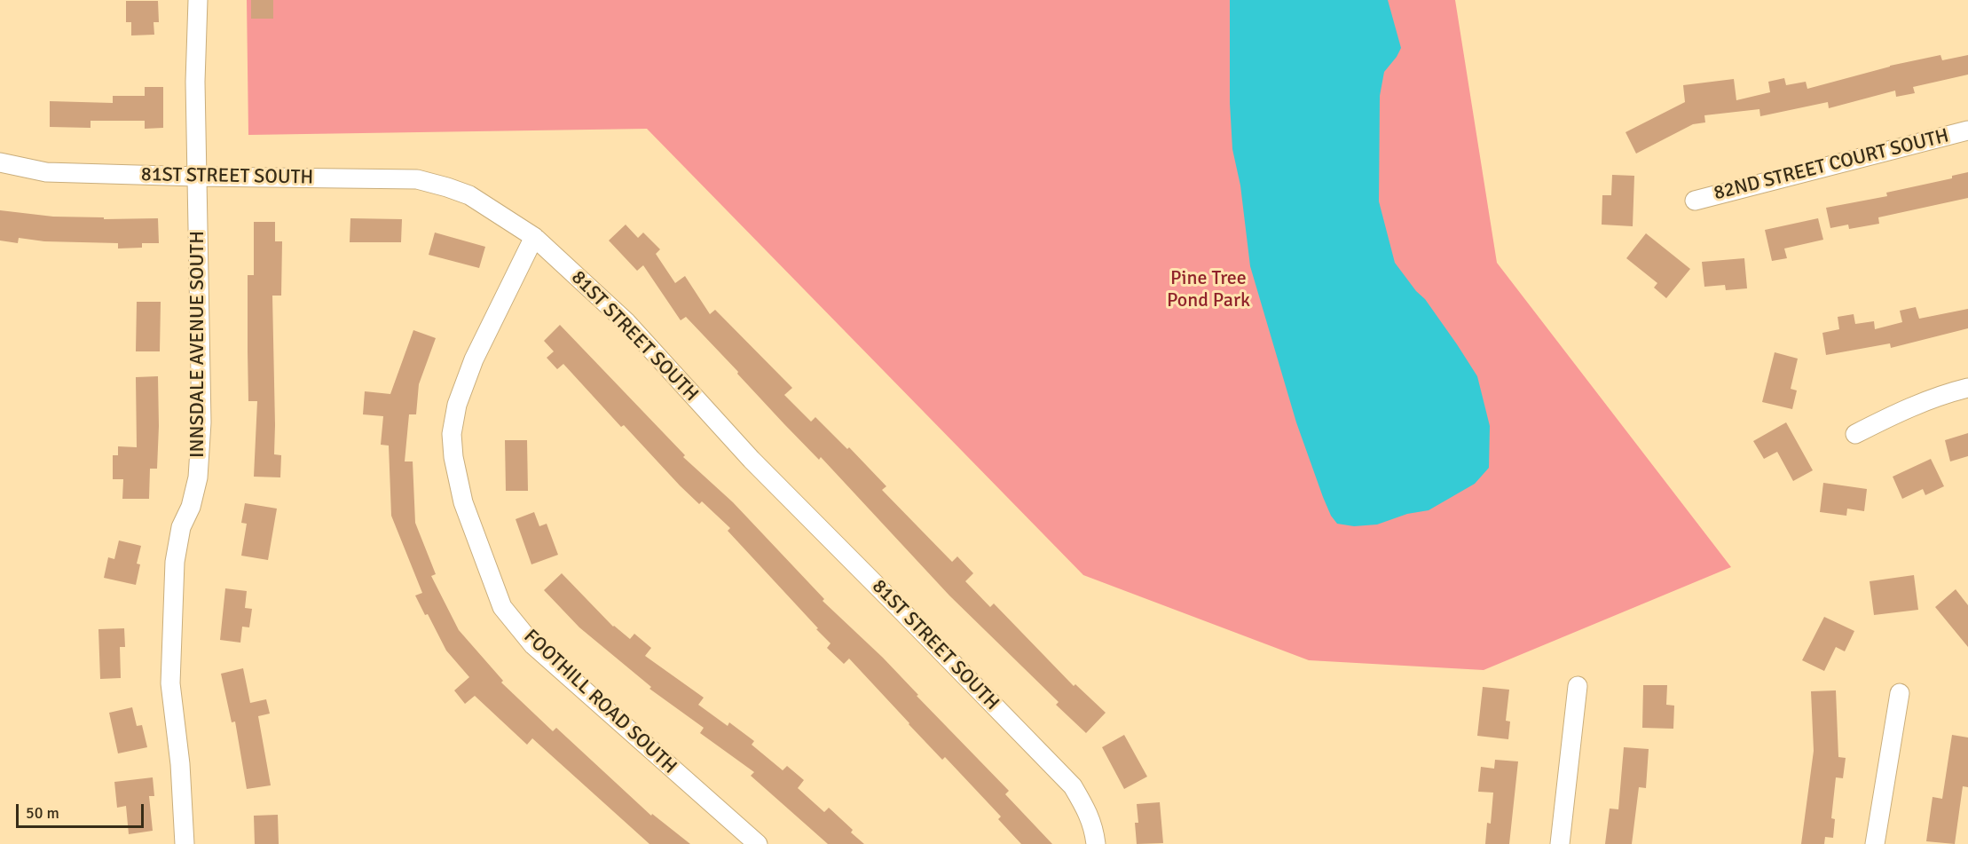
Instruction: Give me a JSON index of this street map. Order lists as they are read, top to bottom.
{
  "streets": {
    "street": [
      "82ND STREET COURT SOUTH",
      "81ST STREET SOUTH",
      "INNSDALE AVENUE SOUTH",
      "FOOTHILL ROAD SOUTH"
    ]
  },
  "crossings": [
    ["81ST STREET SOUTH", "INNSDALE AVENUE SOUTH"],
    ["81ST STREET SOUTH", "FOOTHILL ROAD SOUTH"]
  ],
  "parks": ["Pine Tree Pond Park"],
  "scale_bar": "50 m"
}
